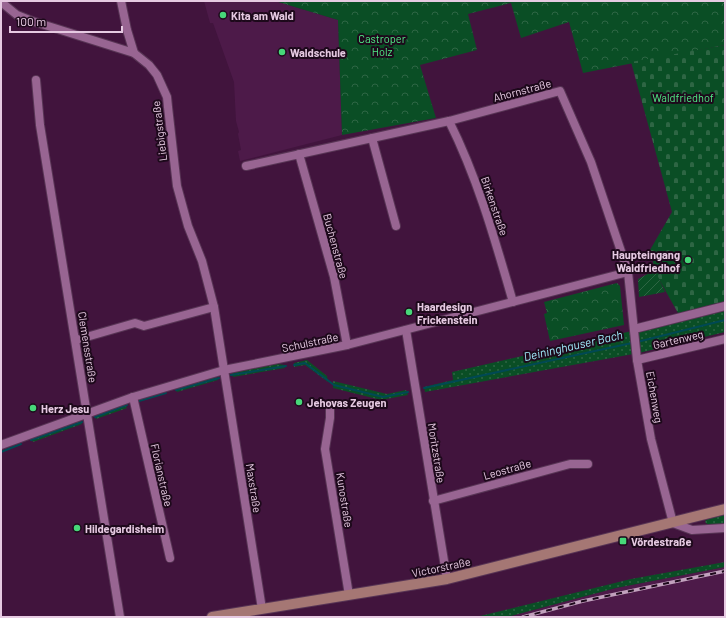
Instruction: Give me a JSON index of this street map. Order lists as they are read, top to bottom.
{
  "streets": {
    "street": [
      "Ahornstraße",
      "Liebigstraße",
      "Birkenstraße",
      "Buchenstraße",
      "Gartenweg",
      "Schulstraße",
      "Clemensstraße",
      "Eichenweg",
      "Moritzstraße",
      "Leostraße",
      "Florianstraße",
      "Maxstraße",
      "Kunostraße",
      "Victorstraße"
    ]
  },
  "crossings": [
    ["Ahornstraße", "Birkenstraße"],
    ["Ahornstraße", "Buchenstraße"],
    ["Ahornstraße", "Schulstraße"],
    ["Ahornstraße", "Eichenweg"],
    ["Liebigstraße", "Schulstraße"],
    ["Liebigstraße", "Maxstraße"],
    ["Birkenstraße", "Schulstraße"],
    ["Buchenstraße", "Schulstraße"],
    ["Gartenweg", "Eichenweg"],
    ["Schulstraße", "Clemensstraße"],
    ["Schulstraße", "Eichenweg"],
    ["Schulstraße", "Moritzstraße"],
    ["Schulstraße", "Florianstraße"],
    ["Schulstraße", "Maxstraße"],
    ["Eichenweg", "Victorstraße"],
    ["Moritzstraße", "Leostraße"],
    ["Moritzstraße", "Victorstraße"],
    ["Maxstraße", "Victorstraße"],
    ["Kunostraße", "Victorstraße"]
  ],
  "water": ["Deininghauser Bach"],
  "parks": ["Castroper Holz", "Waldfriedhof"],
  "places": {
    "other": [
      "Kita am Wald",
      "Waldschule",
      "Haupteingang Waldfriedhof",
      "Haardesign Frickenstein",
      "Jehovas Zeugen",
      "Herz Jesu",
      "Hildegardisheim"
    ],
    "transit": ["Vördestraße"]
  },
  "scale_bar": "100 m"
}
